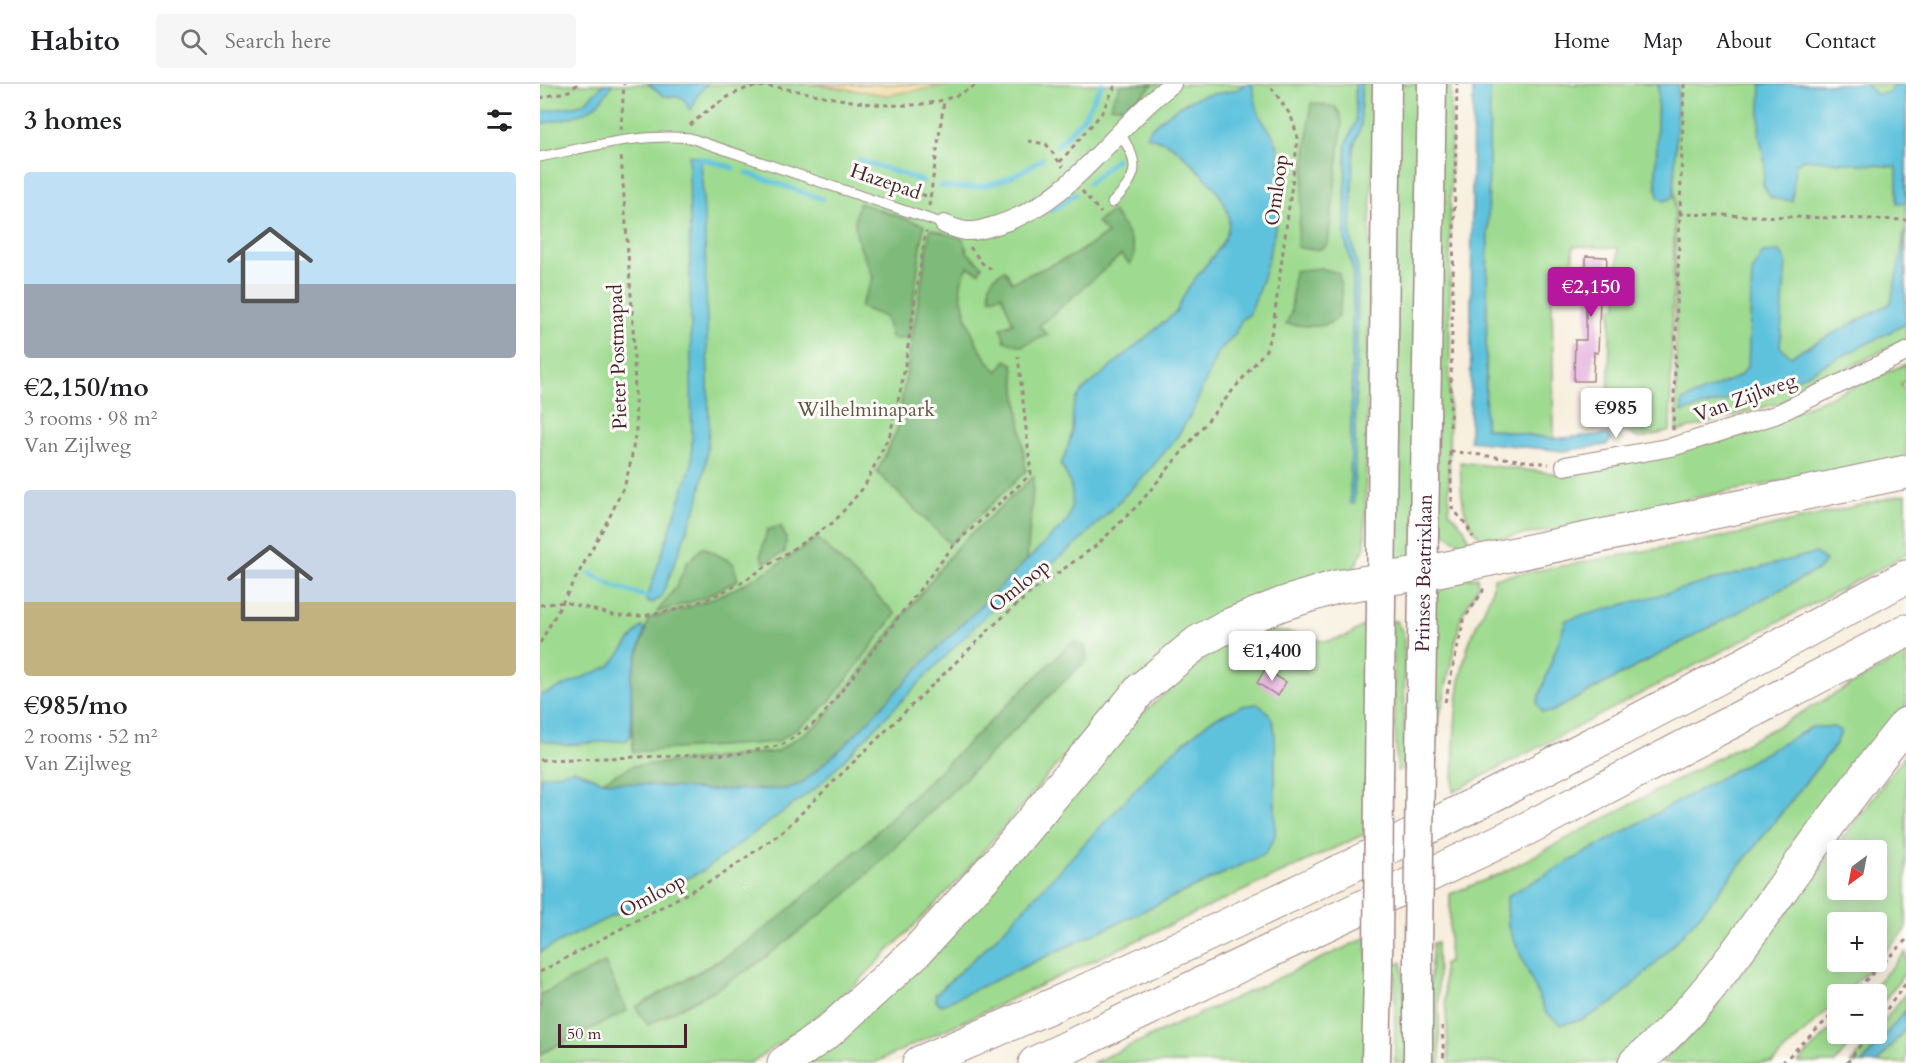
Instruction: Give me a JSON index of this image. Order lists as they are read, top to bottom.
{
  "streets": {
    "main road": ["Prinses Beatrixlaan"],
    "street": ["Hazepad", "Van Zijlweg"],
    "path": ["Omloop", "Pieter Postmapad"]
  },
  "crossings": [
    ["Hazepad", "Pieter Postmapad"],
    ["Van Zijlweg", "Prinses Beatrixlaan"]
  ],
  "parks": ["Wilhelminapark"],
  "scale_bar": "50 m",
  "north": "bottom left",
  "page": {
    "header": "Habito",
    "search": "Search here",
    "nav": [
      "Home",
      "Map",
      "About",
      "Contact"
    ],
    "heading": "3 homes",
    "list": [
      {
        "name": "€2,150/mo",
        "note": "3 rooms · 98 m² · Van Zijlweg"
      },
      {
        "name": "€985/mo",
        "note": "2 rooms · 52 m² · Van Zijlweg"
      }
    ],
    "price": ["€2,150", "€985", "€1,400"],
    "map_buttons": ["+", "−"],
    "scale": "50 m"
  }
}
